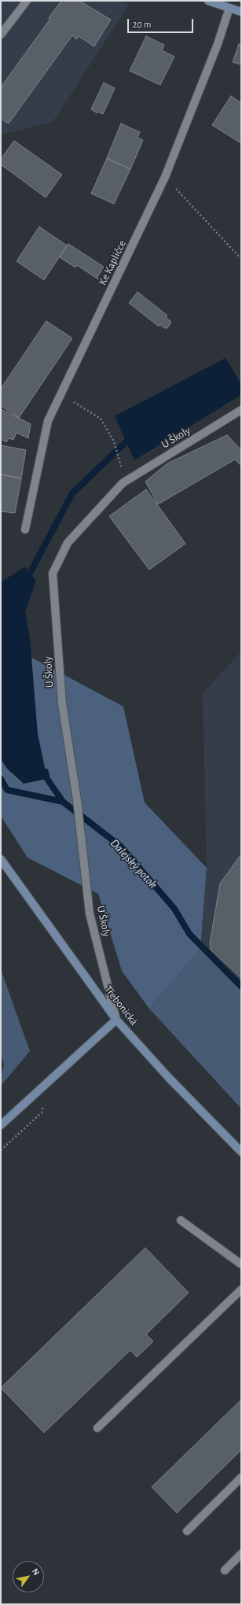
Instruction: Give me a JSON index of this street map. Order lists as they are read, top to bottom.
{
  "streets": {
    "street": ["Ke Kapličce", "U Školy", "Třebonická"]
  },
  "crossings": [
    ["U Školy", "Třebonická"]
  ],
  "water": ["Dalejský potok"],
  "scale_bar": "20 m",
  "north": "top right"
}
